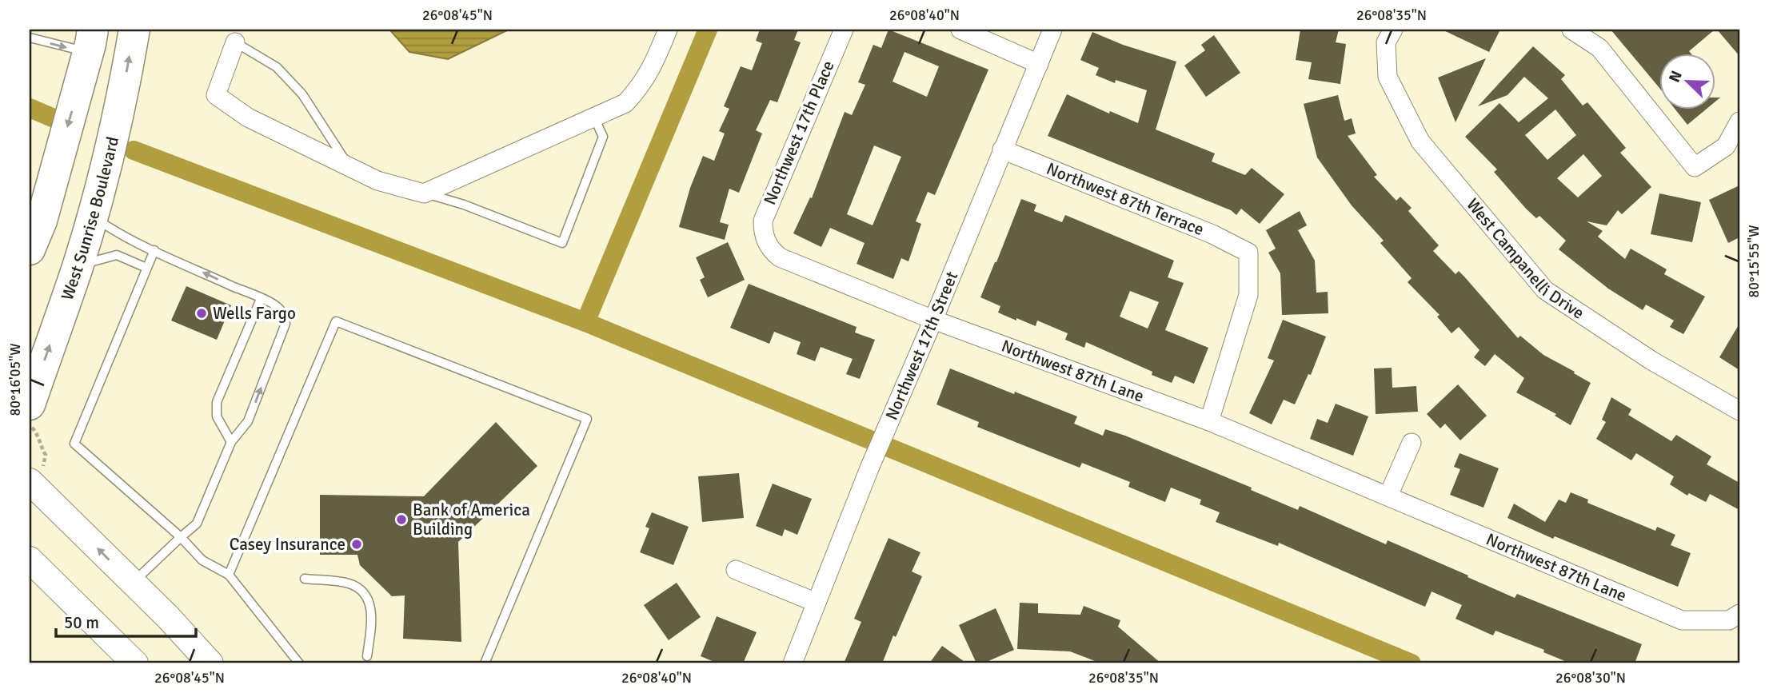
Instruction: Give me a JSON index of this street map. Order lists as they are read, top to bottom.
{
  "streets": {
    "highway": ["West Sunrise Boulevard"],
    "street": [
      "Northwest 17th Place",
      "Northwest 87th Terrace",
      "West Campanelli Drive",
      "Northwest 17th Street",
      "Northwest 87th Lane"
    ]
  },
  "crossings": [
    ["Northwest 17th Place", "Northwest 87th Lane"],
    ["Northwest 87th Terrace", "Northwest 17th Street"],
    ["Northwest 87th Terrace", "Northwest 87th Lane"],
    ["Northwest 17th Street", "Northwest 87th Lane"]
  ],
  "places": ["Wells Fargo", "Bank of America Building", "Casey Insurance"],
  "scale_bar": "50 m",
  "north": "top left",
  "coordinates": [
    "26°08'45\"N",
    "26°08'40\"N",
    "26°08'35\"N",
    "80°15'55\"W",
    "80°16'05\"W",
    "26°08'30\"N"
  ]
}
